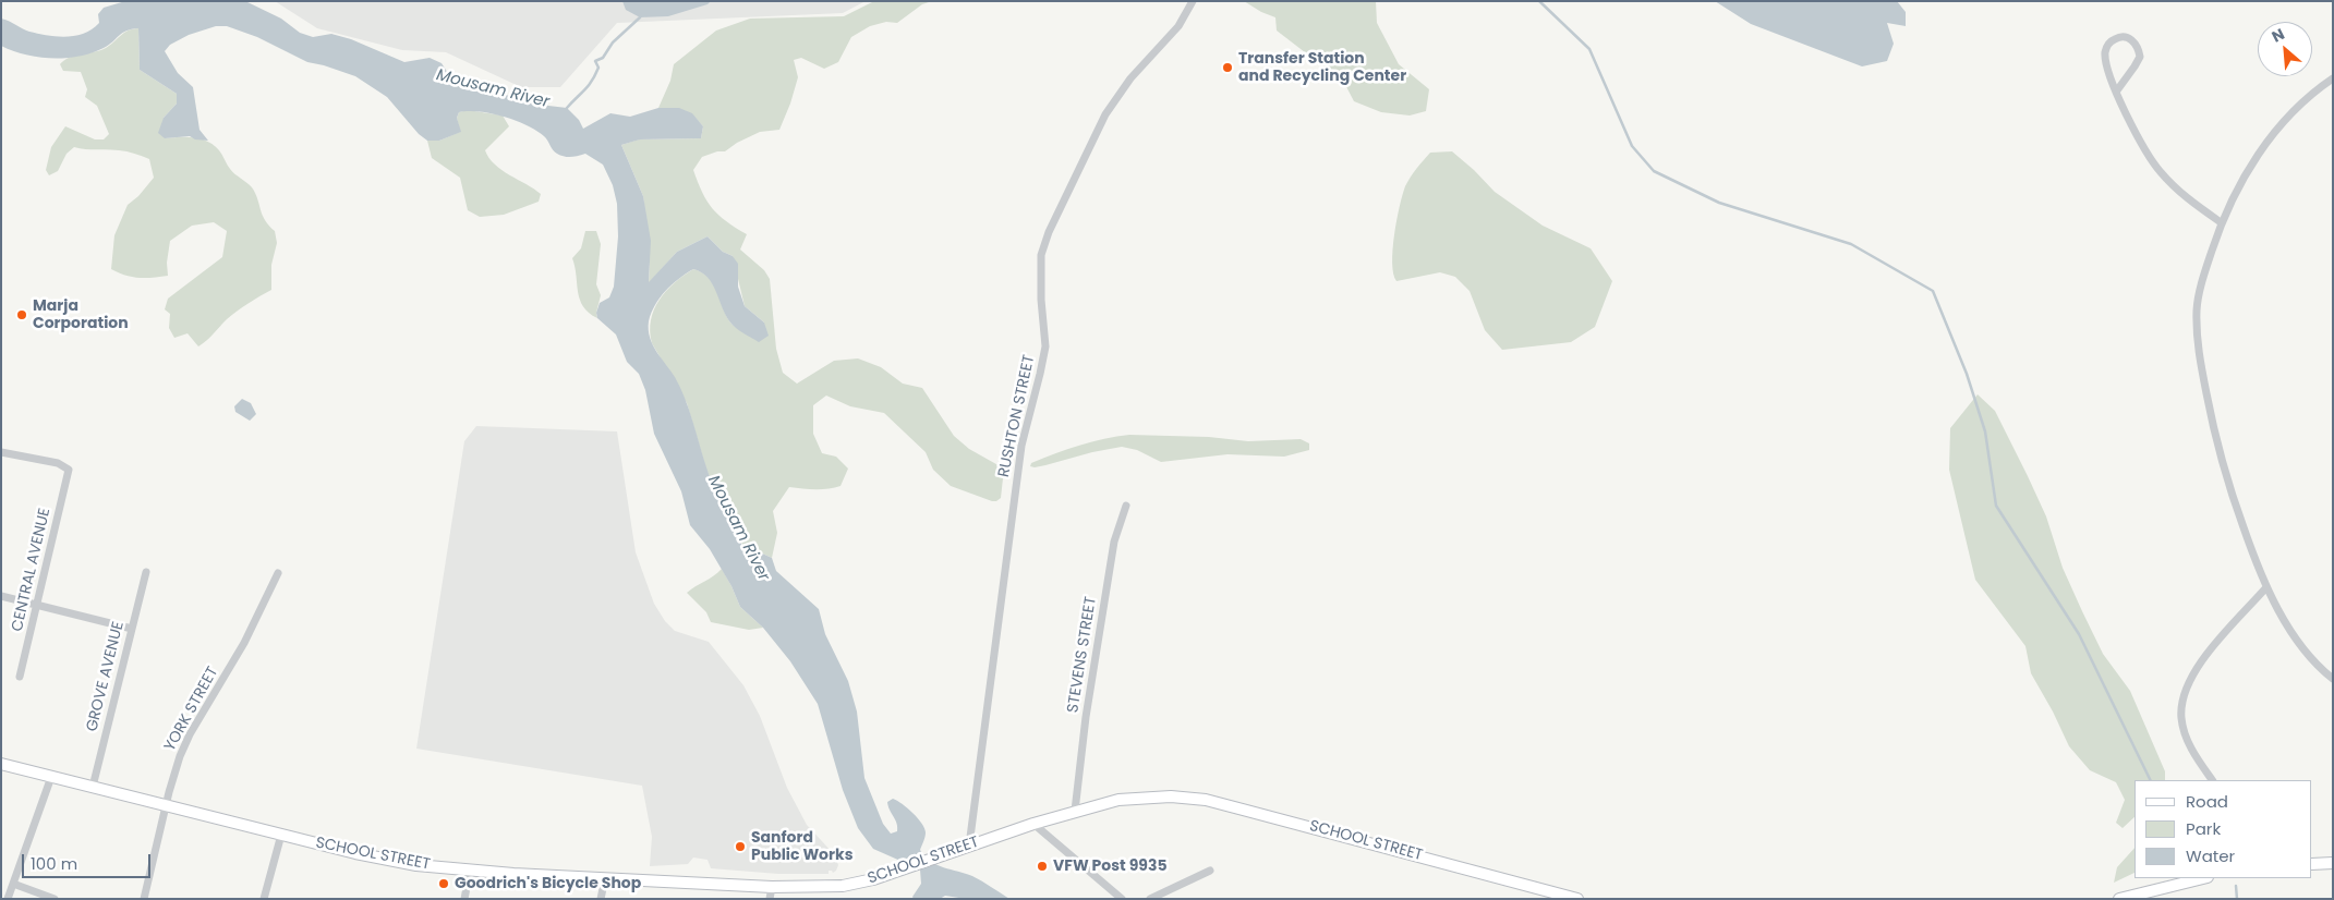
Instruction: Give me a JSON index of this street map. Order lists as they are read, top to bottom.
{
  "streets": {
    "street": [
      "RUSHTON STREET",
      "CENTRAL AVENUE",
      "STEVENS STREET",
      "GROVE AVENUE",
      "YORK STREET",
      "SCHOOL STREET"
    ]
  },
  "crossings": [
    ["RUSHTON STREET", "SCHOOL STREET"],
    ["STEVENS STREET", "SCHOOL STREET"],
    ["GROVE AVENUE", "SCHOOL STREET"],
    ["YORK STREET", "SCHOOL STREET"]
  ],
  "water": ["Mousam River"],
  "places": [
    "Transfer Station and Recycling Center",
    "Marja Corporation",
    "Sanford Public Works",
    "VFW Post 9935",
    "Goodrich's Bicycle Shop"
  ],
  "legend": ["Road", "Park", "Water"],
  "scale_bar": "100 m",
  "north": "top left"
}
